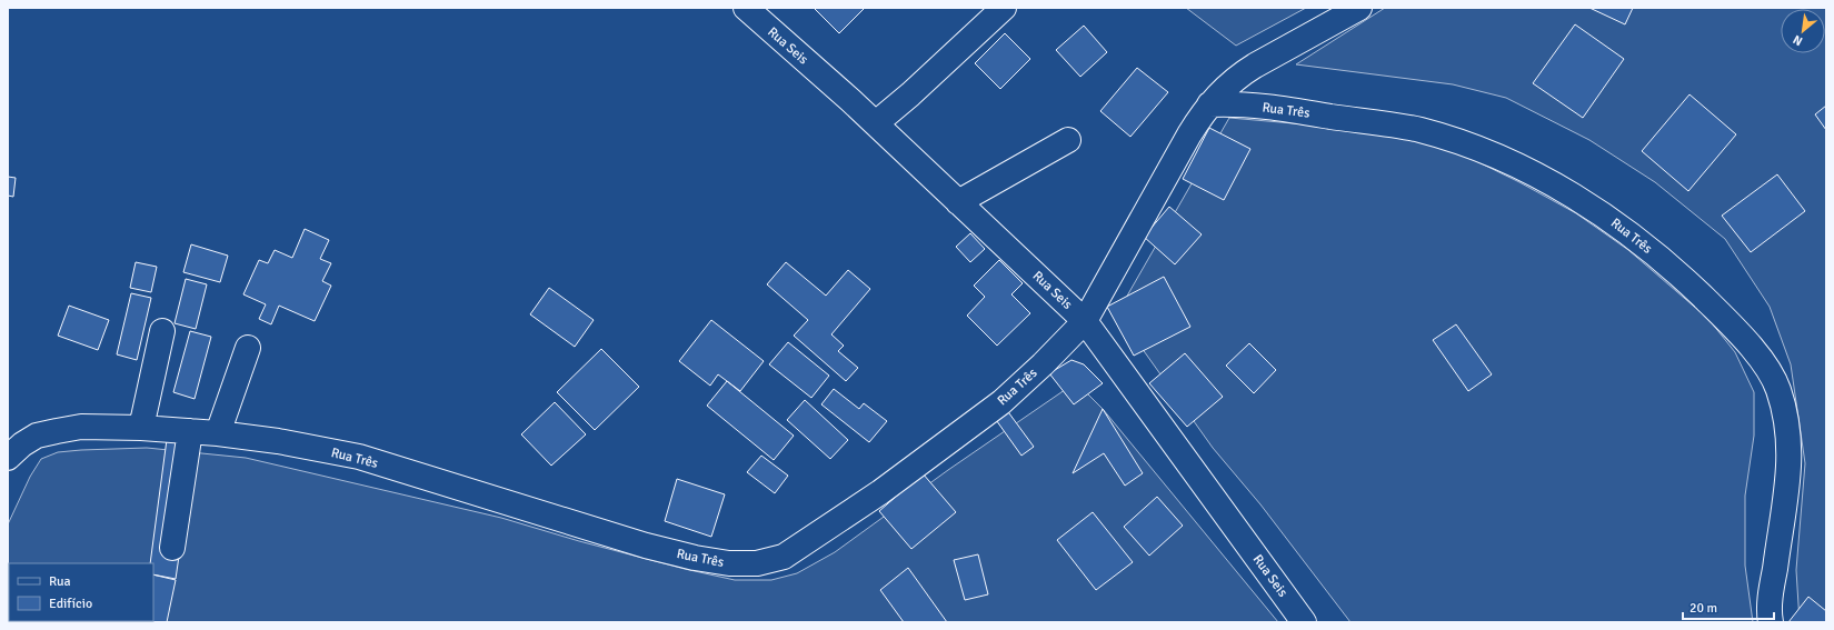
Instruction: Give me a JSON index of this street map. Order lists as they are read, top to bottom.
{
  "streets": {
    "street": ["Rua Seis", "Rua Três"]
  },
  "crossings": [
    ["Rua Seis", "Rua Três"]
  ],
  "legend": ["Rua", "Edifício"],
  "scale_bar": "20 m",
  "north": "bottom left"
}
